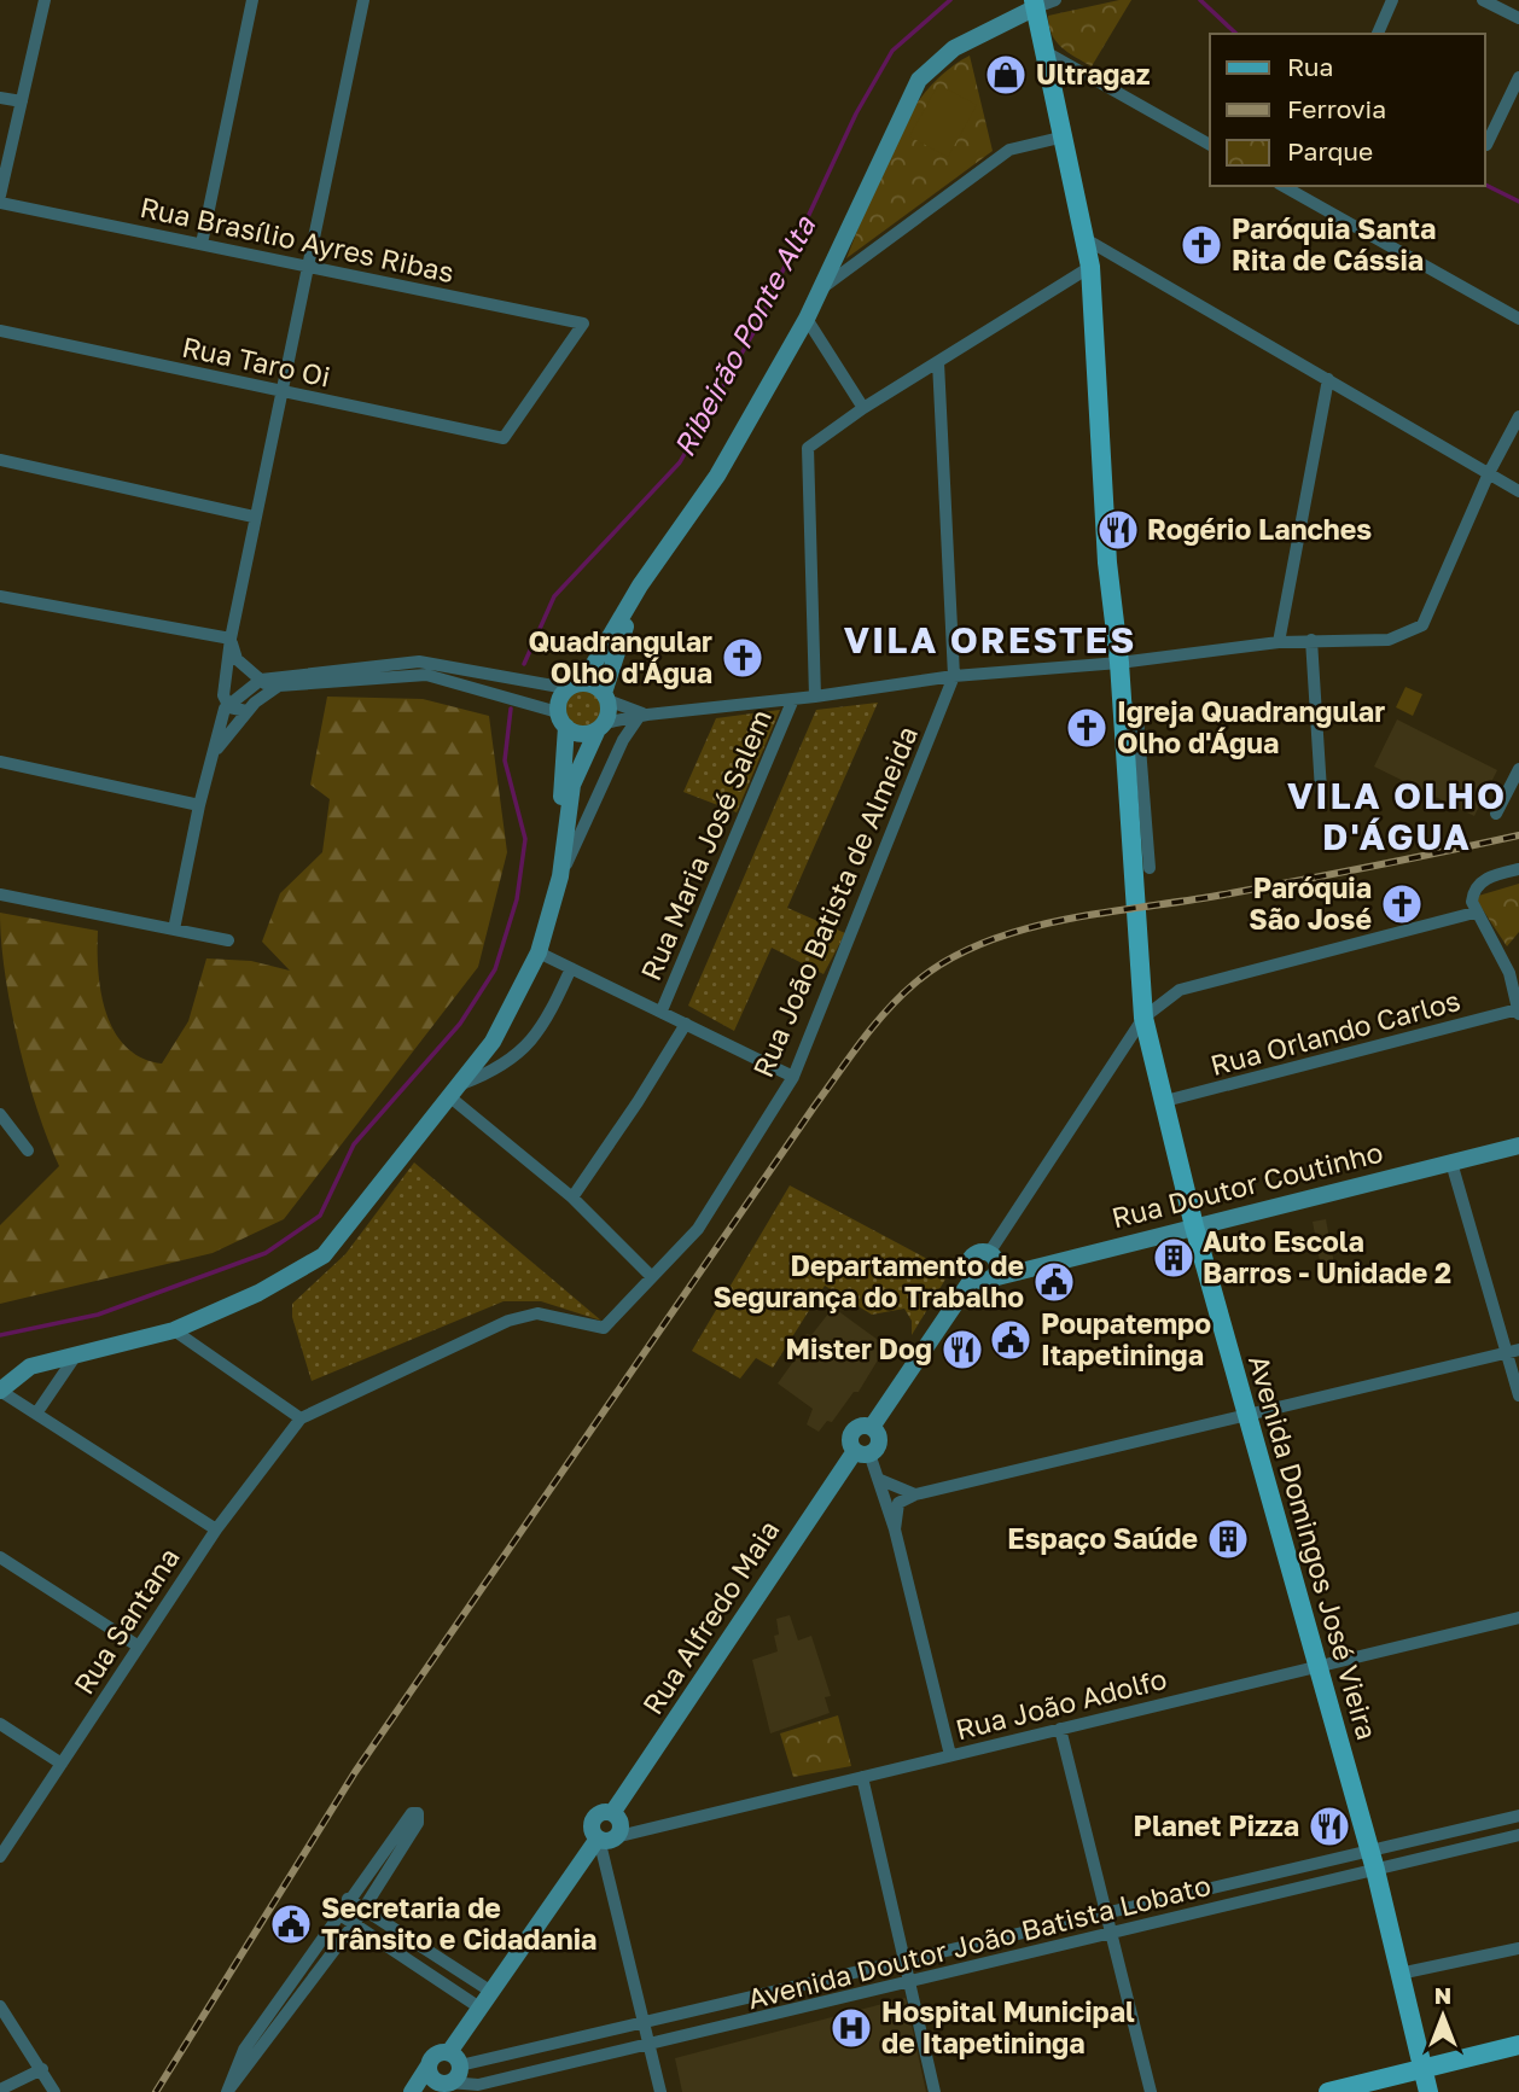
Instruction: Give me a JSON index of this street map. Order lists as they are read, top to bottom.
{
  "streets": {
    "main road": ["Rua Doutor Coutinho", "Avenida Domingos José Vieira", "Rua Alfredo Maia"],
    "street": [
      "Rua Brasílio Ayres Ribas",
      "Rua Taro Oi",
      "Rua Maria José Salem",
      "Rua João Batista de Almeida",
      "Rua Orlando Carlos",
      "Rua Santana",
      "Rua João Adolfo",
      "Avenida Doutor João Batista Lobato"
    ]
  },
  "crossings": [
    ["Rua Brasílio Ayres Ribas", "Rua Taro Oi"],
    ["Rua João Batista de Almeida", "Rua Santana"],
    ["Rua Orlando Carlos", "Avenida Domingos José Vieira"],
    ["Rua Doutor Coutinho", "Avenida Domingos José Vieira"],
    ["Rua Doutor Coutinho", "Rua Alfredo Maia"],
    ["Avenida Domingos José Vieira", "Rua João Adolfo"],
    ["Avenida Domingos José Vieira", "Avenida Doutor João Batista Lobato"],
    ["Rua Alfredo Maia", "Rua João Adolfo"]
  ],
  "districts": ["VILA ORESTES", "VILA OLHO D'ÁGUA"],
  "water": ["Ribeirão Ponte Alta"],
  "places": {
    "shop": ["Ultragaz"],
    "church": [
      "Paróquia Santa Rita de Cássia",
      "Quadrangular Olho d'Água",
      "Igreja Quadrangular Olho d'Água",
      "Paróquia São José"
    ],
    "restaurant": ["Rogério Lanches", "Mister Dog", "Planet Pizza"],
    "building": ["Auto Escola Barros - Unidade 2", "Espaço Saúde"],
    "public building": ["Departamento de Segurança do Trabalho", "Poupatempo Itapetininga", "Secretaria de Trânsito e Cidadania"],
    "hospital": ["Hospital Municipal de Itapetininga"]
  },
  "legend": ["Rua", "Ferrovia", "Parque"],
  "north": "top"
}
